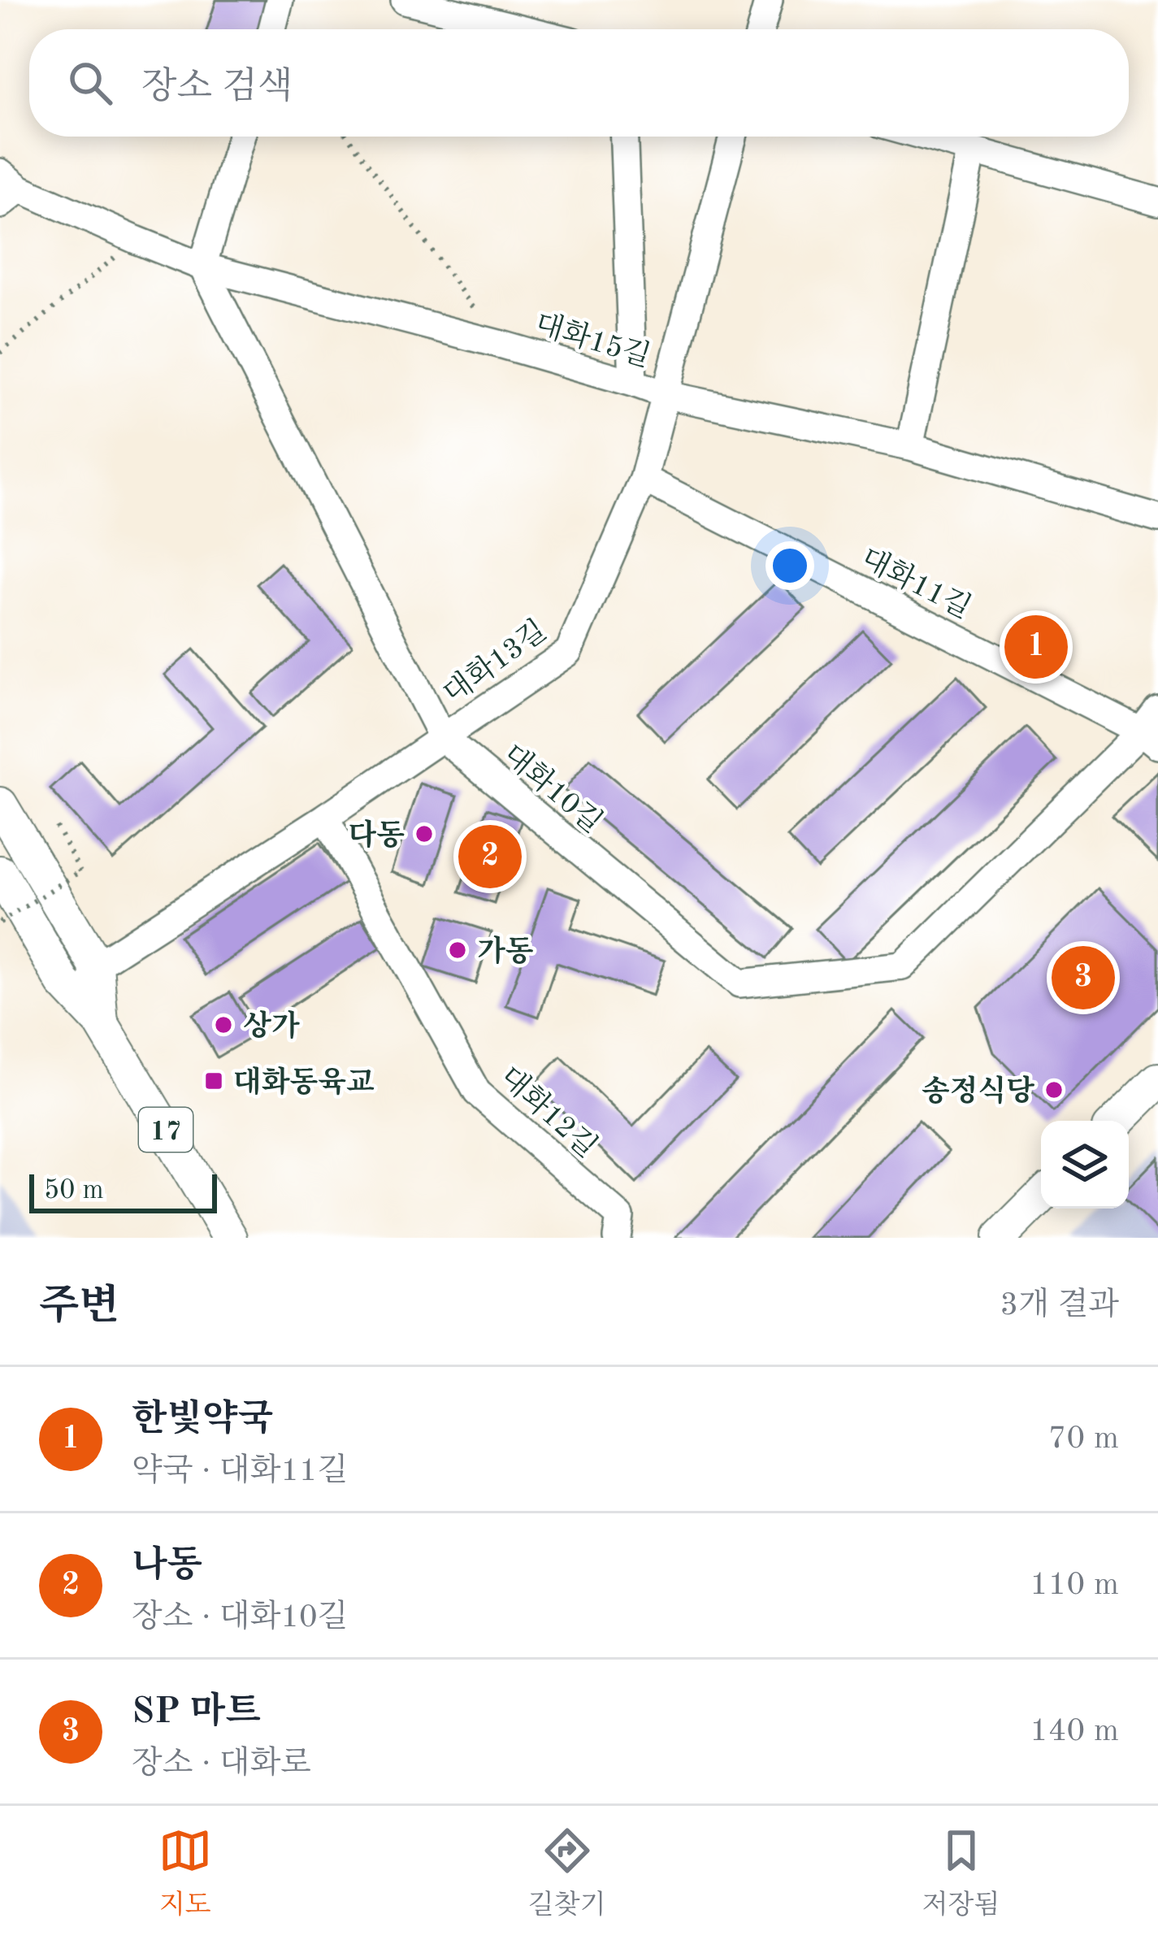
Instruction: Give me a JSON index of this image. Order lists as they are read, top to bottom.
{
  "streets": {
    "main road": ["17"],
    "street": [
      "대화15길",
      "대화11길",
      "대화13길",
      "대화10길",
      "대화12길"
    ]
  },
  "crossings": [
    ["대화15길", "대화13길"],
    ["대화15길", "대화10길"],
    ["대화11길", "대화13길"],
    ["대화11길", "대화10길"],
    ["대화13길", "대화10길"],
    ["대화13길", "대화12길"],
    ["대화13길", "17"]
  ],
  "places": {
    "other": [
      "다동",
      "가동",
      "상가",
      "송정식당"
    ],
    "transit": ["대화동육교"]
  },
  "scale_bar": "50 m",
  "page": {
    "search": "장소 검색",
    "pins": ["1", "2", "3"],
    "scale": "50 m",
    "heading": ["주변", "3개 결과"],
    "list": [
      {
        "mark": "1",
        "name": "한빛약국",
        "note": "약국 · 대화11길",
        "value": "70 m"
      },
      {
        "mark": "2",
        "name": "나동",
        "note": "장소 · 대화10길",
        "value": "110 m"
      },
      {
        "mark": "3",
        "name": "SP 마트",
        "note": "장소 · 대화로",
        "value": "140 m"
      }
    ],
    "nav": ["지도", "길찾기", "저장됨"]
  }
}
